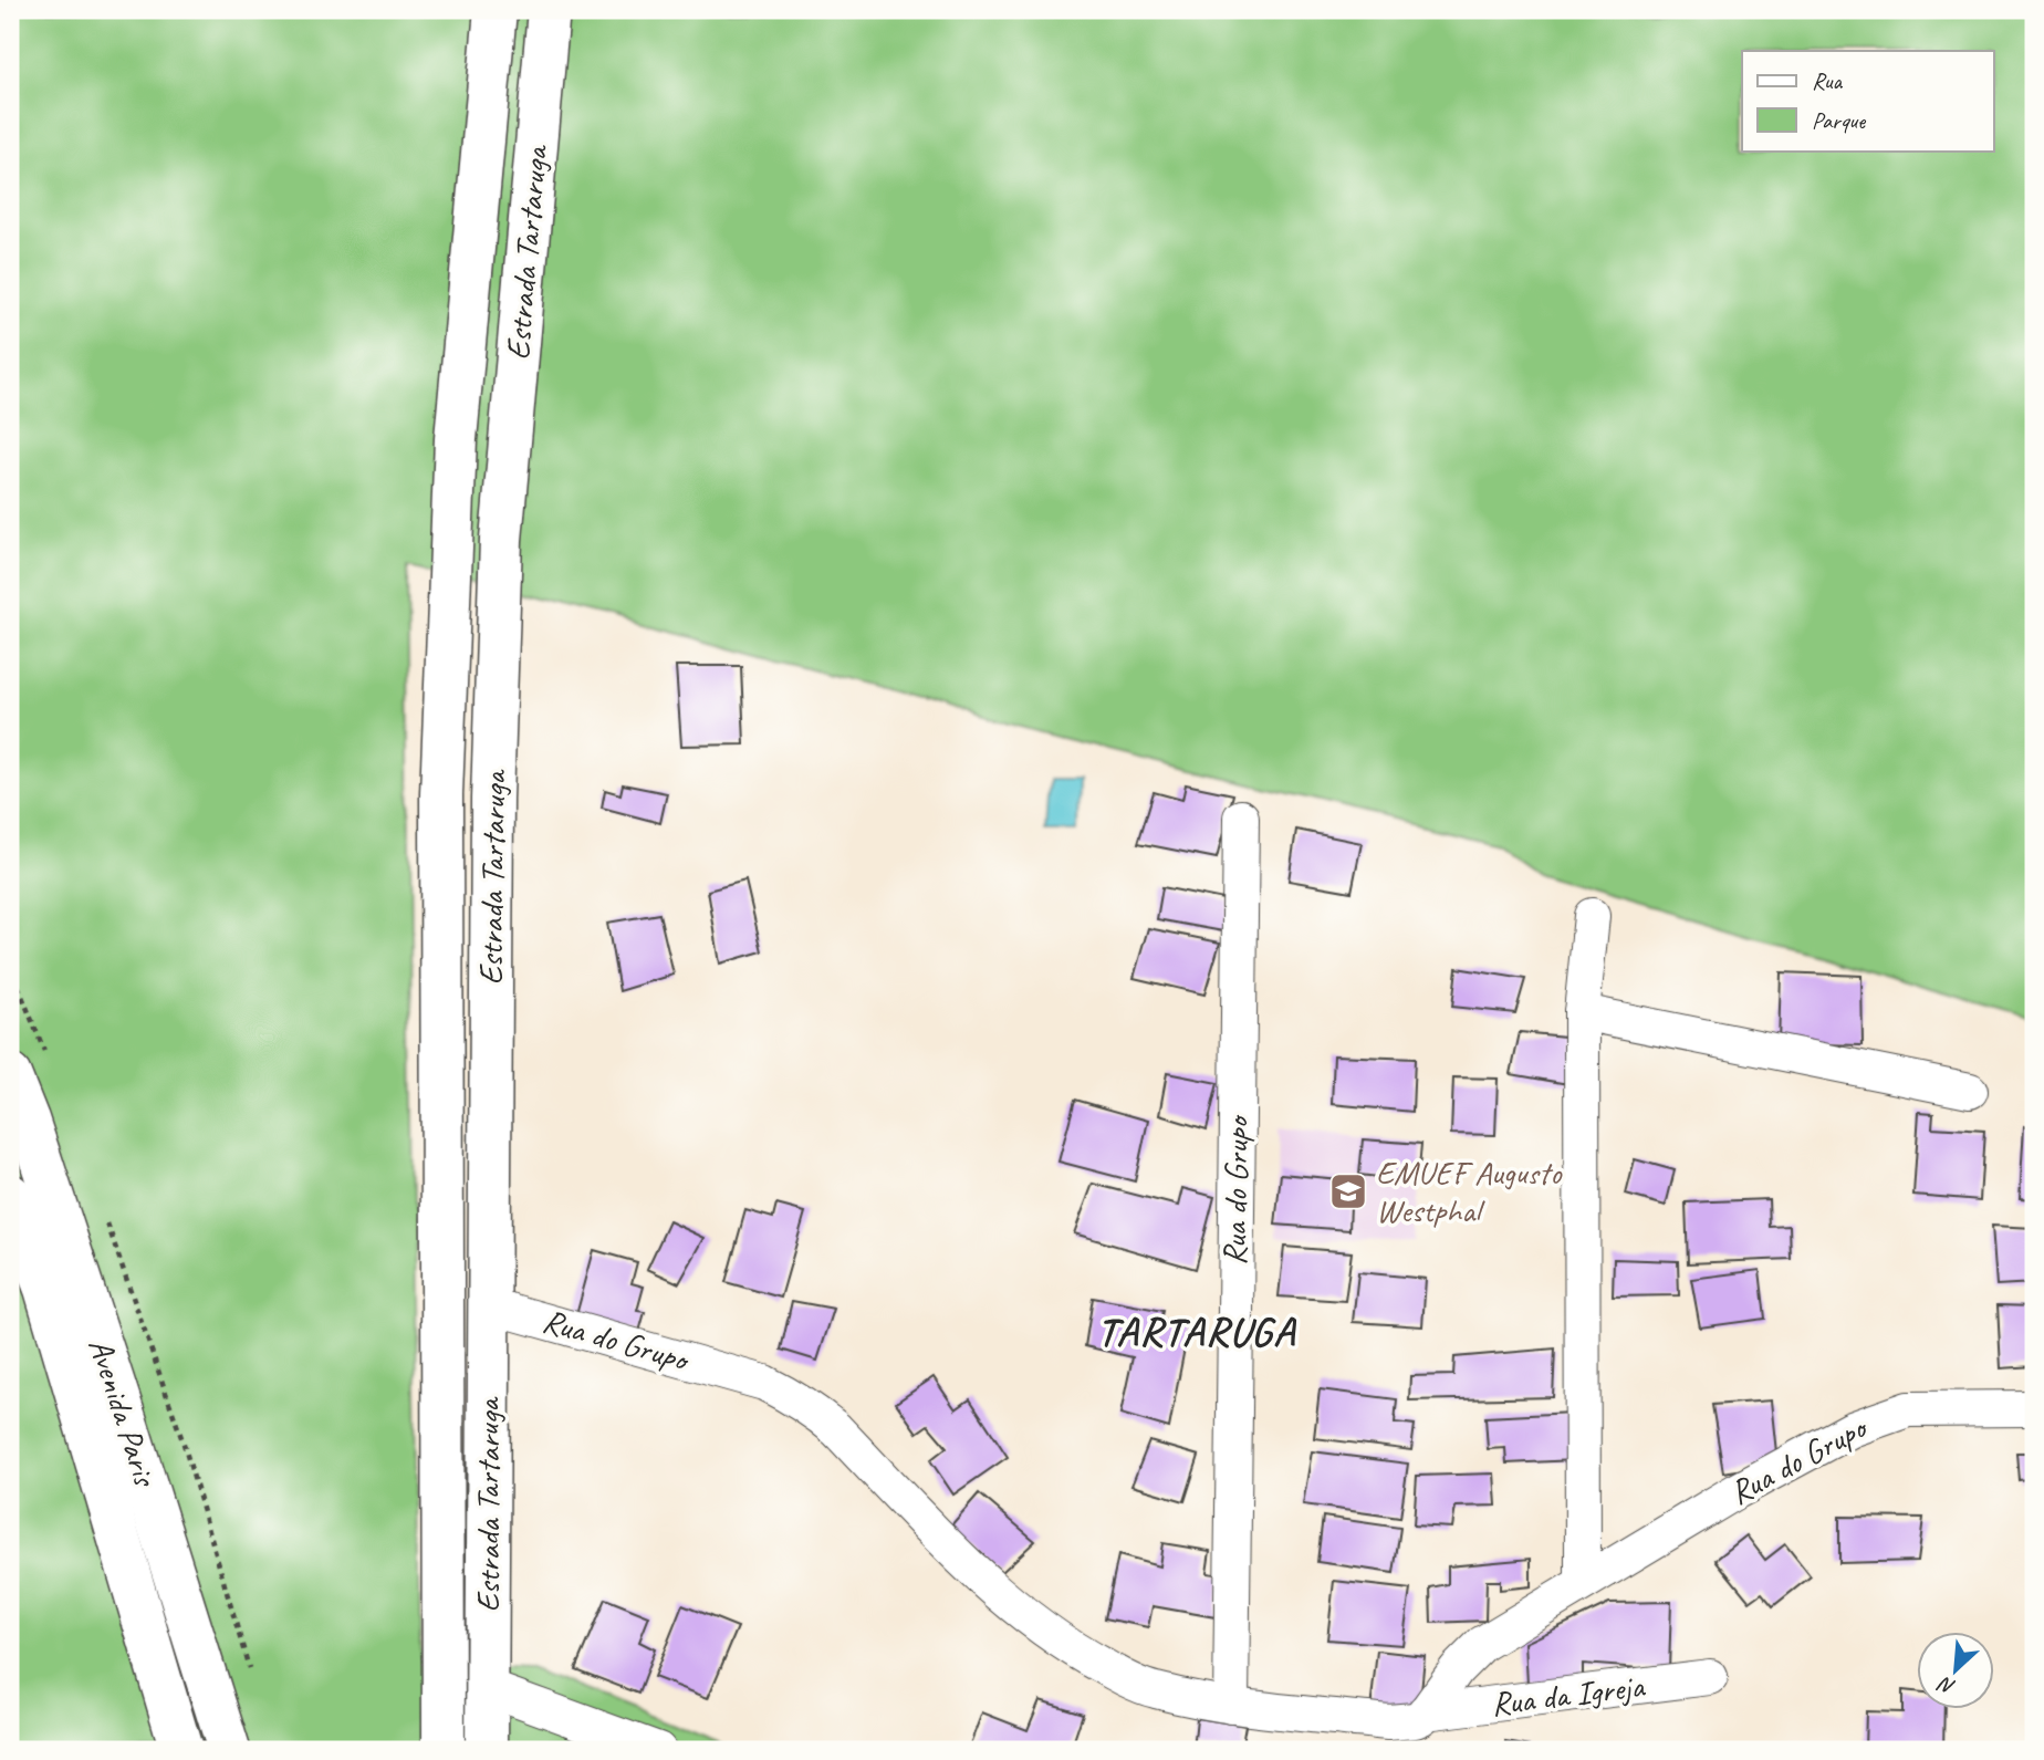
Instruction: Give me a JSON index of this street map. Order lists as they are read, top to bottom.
{
  "streets": {
    "street": [
      "Estrada Tartaruga",
      "Rua do Grupo",
      "Avenida Paris",
      "Rua da Igreja"
    ]
  },
  "crossings": [
    ["Estrada Tartaruga", "Rua do Grupo"],
    ["Rua do Grupo", "Rua da Igreja"]
  ],
  "districts": ["TARTARUGA"],
  "places": {
    "school or university": ["EMUEF Augusto Westphal"]
  },
  "legend": ["Rua", "Parque"],
  "north": "bottom left"
}
